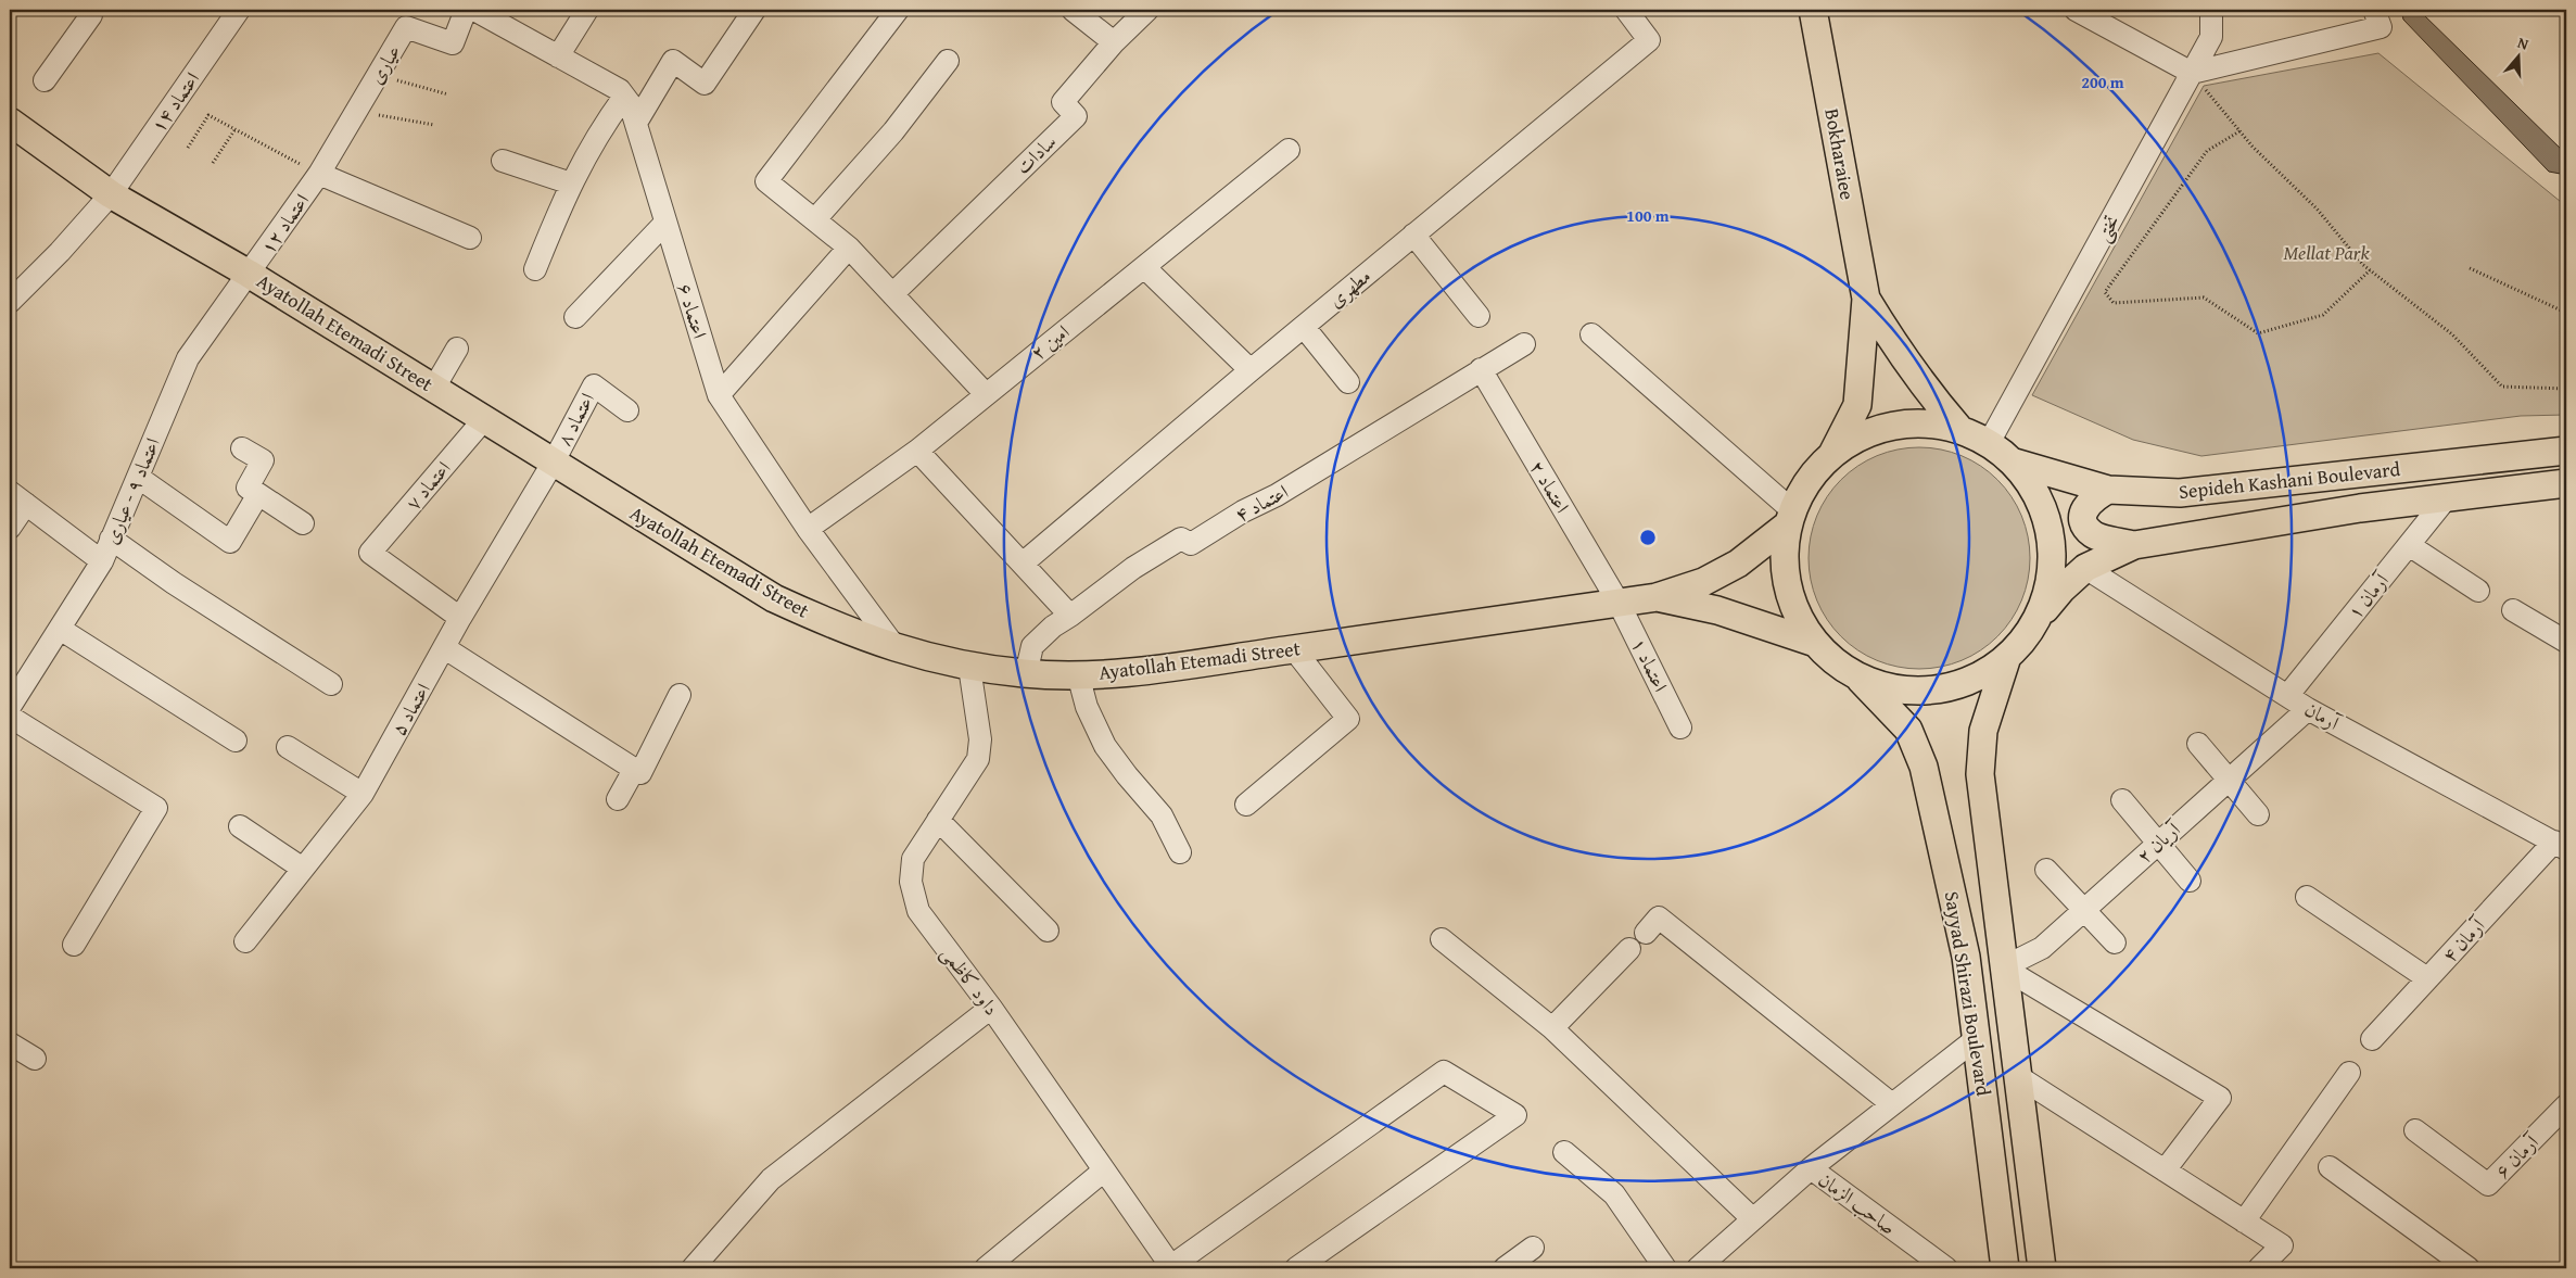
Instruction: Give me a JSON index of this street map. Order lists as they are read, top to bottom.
{
  "streets": {
    "main road": [
      "Bokharaiee",
      "Ayatollah Etemadi Street",
      "Sepideh Kashani Boulevard",
      "Sayyad Shirazi Boulevard"
    ],
    "street": [
      "عیاری",
      "اعتماد ۱۴",
      "سادات",
      "اعتماد ۱۲",
      "تختی",
      "مطهری",
      "اعتماد ۶",
      "امین ۲",
      "اعتماد ۸",
      "اعتماد ۷",
      "اعتماد ۲",
      "اعتماد ۹ - عیاری",
      "اعتماد ۴",
      "آرمان ۱",
      "اعتماد ۱",
      "اعتماد ۵",
      "آرمان",
      "آریان ۲",
      "آرمان ۴",
      "داود کاظمی",
      "آرمان ۶",
      "صاحب الزمان"
    ]
  },
  "crossings": [
    ["عیاری", "اعتماد ۱۲"],
    ["اعتماد ۱۴", "Ayatollah Etemadi Street"],
    ["اعتماد ۱۲", "Ayatollah Etemadi Street"],
    ["اعتماد ۱۲", "اعتماد ۹ - عیاری"],
    ["اعتماد ۶", "Ayatollah Etemadi Street"],
    ["اعتماد ۶", "امین ۲"],
    ["Ayatollah Etemadi Street", "اعتماد ۸"],
    ["Ayatollah Etemadi Street", "اعتماد ۷"],
    ["Ayatollah Etemadi Street", "اعتماد ۲"],
    ["Ayatollah Etemadi Street", "اعتماد ۹ - عیاری"],
    ["Ayatollah Etemadi Street", "اعتماد ۴"],
    ["Ayatollah Etemadi Street", "اعتماد ۱"],
    ["Ayatollah Etemadi Street", "اعتماد ۵"],
    ["Ayatollah Etemadi Street", "داود کاظمی"],
    ["اعتماد ۸", "اعتماد ۵"],
    ["Sepideh Kashani Boulevard", "آرمان ۱"],
    ["Sepideh Kashani Boulevard", "آرمان"],
    ["اعتماد ۷", "اعتماد ۵"],
    ["اعتماد ۲", "اعتماد ۴"],
    ["اعتماد ۲", "اعتماد ۱"],
    ["آرمان ۱", "آرمان"],
    ["آرمان", "آریان ۲"],
    ["آرمان", "آرمان ۴"],
    ["آریان ۲", "Sayyad Shirazi Boulevard"]
  ],
  "parks": ["Mellat Park"],
  "north": "top",
  "rings": ["200 m", "100 m"]
}
